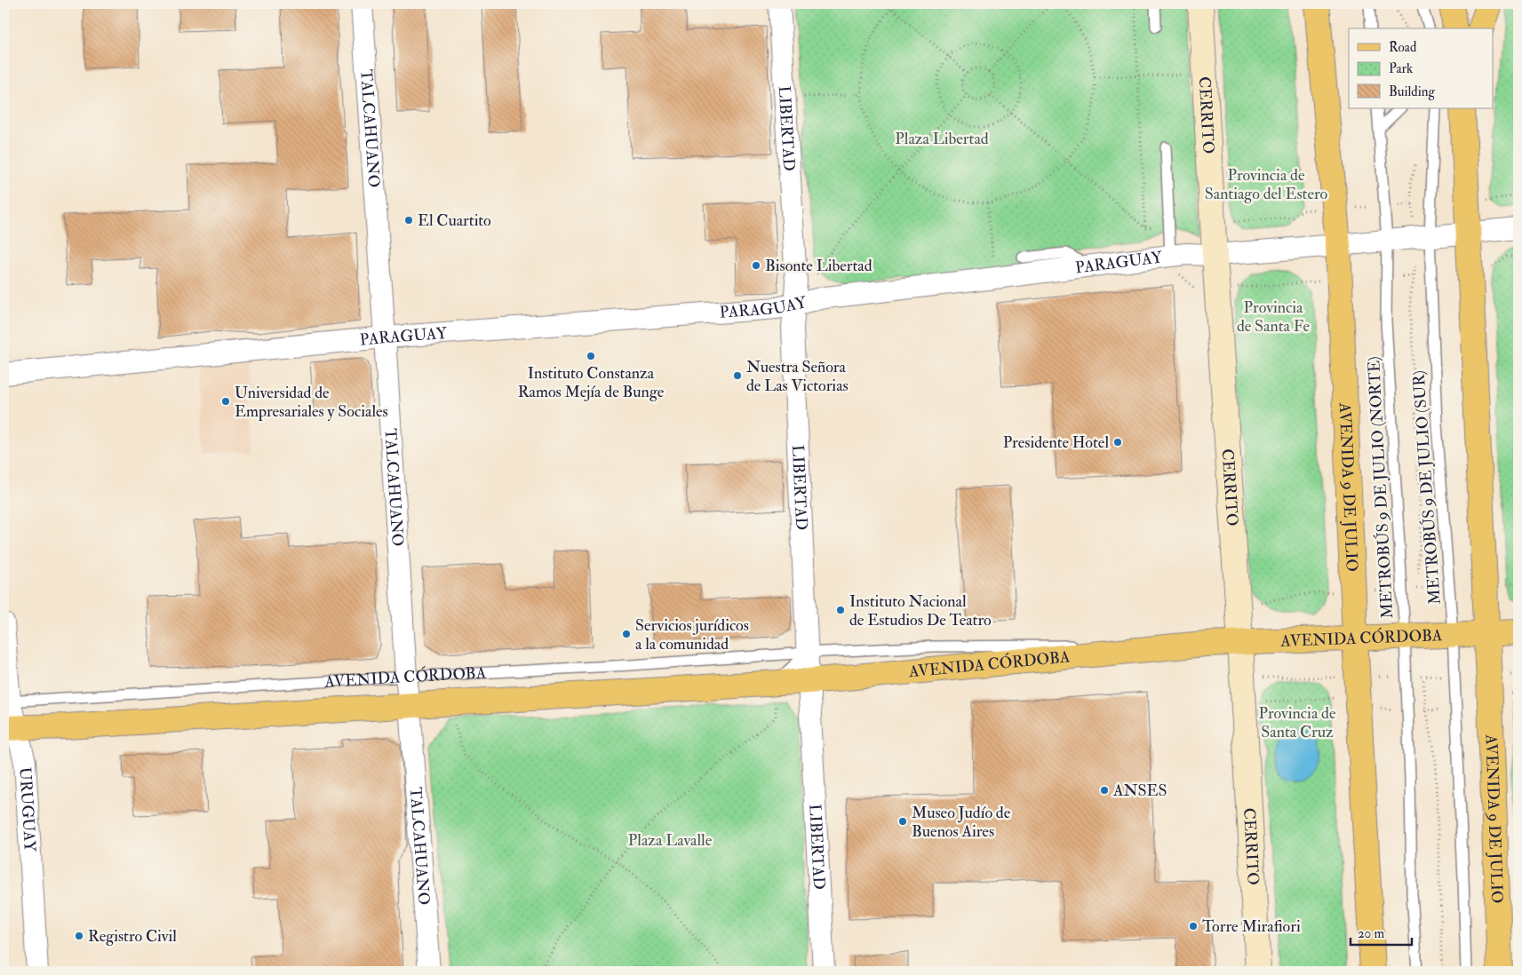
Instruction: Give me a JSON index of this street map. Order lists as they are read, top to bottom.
{
  "streets": {
    "main road": ["AVENIDA 9 DE JULIO", "AVENIDA CÓRDOBA"],
    "street": [
      "CERRITO",
      "TALCAHUANO",
      "LIBERTAD",
      "PARAGUAY",
      "URUGUAY"
    ],
    "lane": ["METROBÚS 9 DE JULIO (NORTE)", "METROBÚS 9 DE JULIO (SUR)"]
  },
  "crossings": [
    ["CERRITO", "PARAGUAY"],
    ["CERRITO", "AVENIDA CÓRDOBA"],
    ["TALCAHUANO", "PARAGUAY"],
    ["TALCAHUANO", "AVENIDA CÓRDOBA"],
    ["LIBERTAD", "PARAGUAY"],
    ["LIBERTAD", "AVENIDA CÓRDOBA"],
    ["PARAGUAY", "AVENIDA 9 DE JULIO"],
    ["PARAGUAY", "METROBÚS 9 DE JULIO (NORTE)"],
    ["PARAGUAY", "METROBÚS 9 DE JULIO (SUR)"],
    ["AVENIDA 9 DE JULIO", "AVENIDA CÓRDOBA"],
    ["METROBÚS 9 DE JULIO (NORTE)", "AVENIDA CÓRDOBA"],
    ["METROBÚS 9 DE JULIO (SUR)", "AVENIDA CÓRDOBA"],
    ["AVENIDA CÓRDOBA", "URUGUAY"]
  ],
  "parks": [
    "Plaza Libertad",
    "Provincia de Santiago del Estero",
    "Provincia de Santa Fe",
    "Provincia de Santa Cruz",
    "Plaza Lavalle"
  ],
  "places": [
    "El Cuartito",
    "Bisonte Libertad",
    "Instituto Constanza Ramos Mejía de Bunge",
    "Nuestra Señora de Las Victorias",
    "Universidad de Empresariales y Sociales",
    "Presidente Hotel",
    "Instituto Nacional de Estudios De Teatro",
    "Servicios jurídicos a la comunidad",
    "ANSES",
    "Museo Judío de Buenos Aires",
    "Torre Mirafiori",
    "Registro Civil"
  ],
  "legend": ["Road", "Park", "Building"],
  "scale_bar": "20 m"
}
